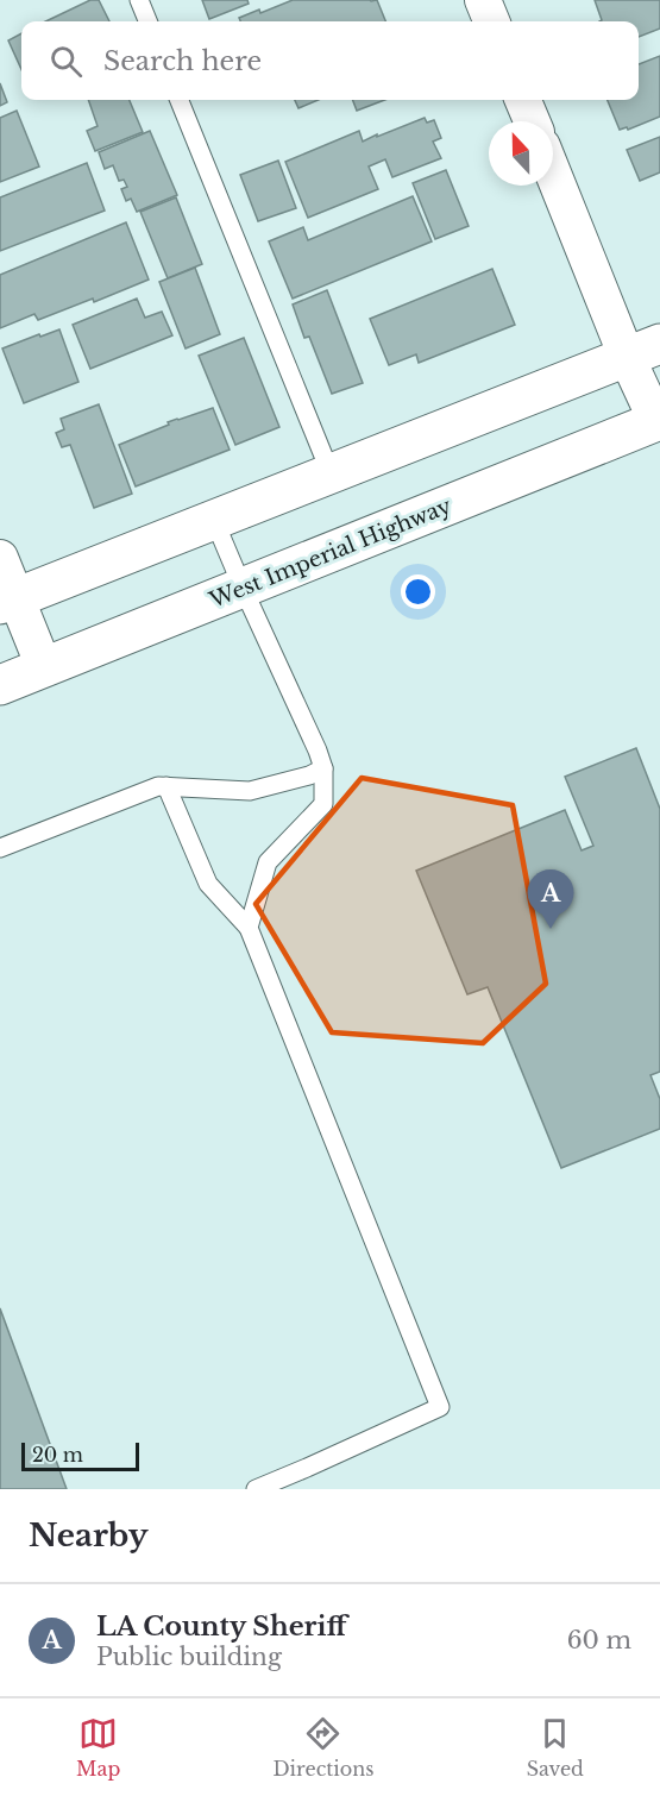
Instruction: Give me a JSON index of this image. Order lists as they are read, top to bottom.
{
  "streets": {
    "main road": ["West Imperial Highway"]
  },
  "scale_bar": "20 m",
  "north": "top",
  "page": {
    "search": "Search here",
    "pins": "A",
    "scale": "20 m",
    "heading": "Nearby",
    "list": [
      {
        "mark": "A",
        "name": "LA County Sheriff",
        "note": "Public building",
        "value": "60 m"
      }
    ],
    "nav": ["Map", "Directions", "Saved"]
  }
}
